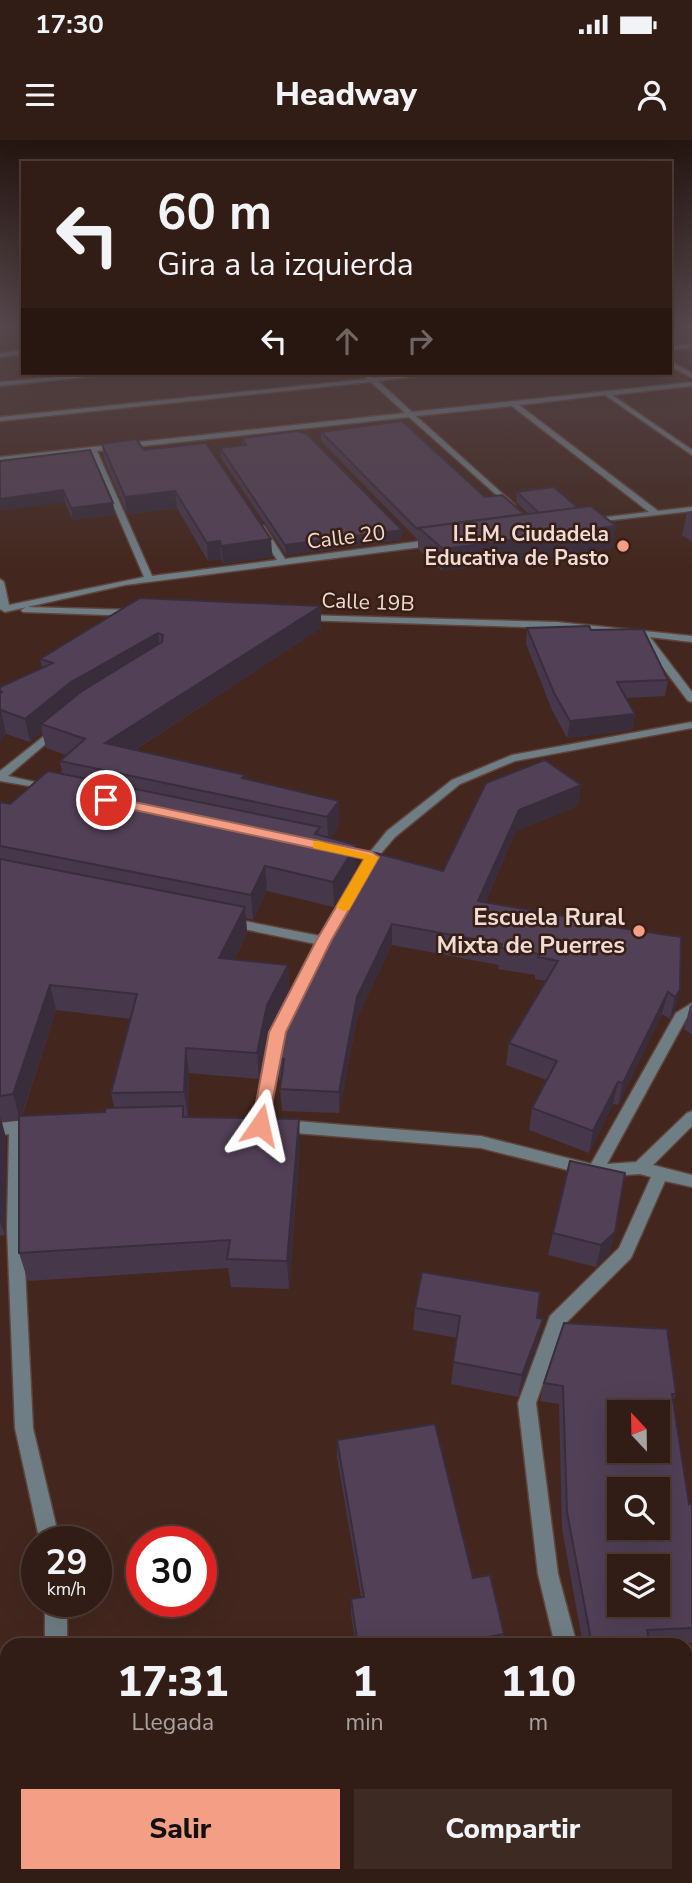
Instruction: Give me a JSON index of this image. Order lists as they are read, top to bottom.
{
  "streets": {
    "street": ["Calle 20", "Calle 19B"]
  },
  "places": ["I.E.M. Ciudadela Educativa de Pasto", "Escuela Rural Mixta de Puerres"],
  "north": "top",
  "page": {
    "status": "17:30",
    "header": "Headway",
    "turn": ["60 m", "Gira a la izquierda"],
    "speed": "29 km/h",
    "limit": "30",
    "eta": [
      "17:31",
      "Llegada",
      "1",
      "min",
      "110",
      "m"
    ],
    "buttons": ["Salir", "Compartir"]
  }
}
